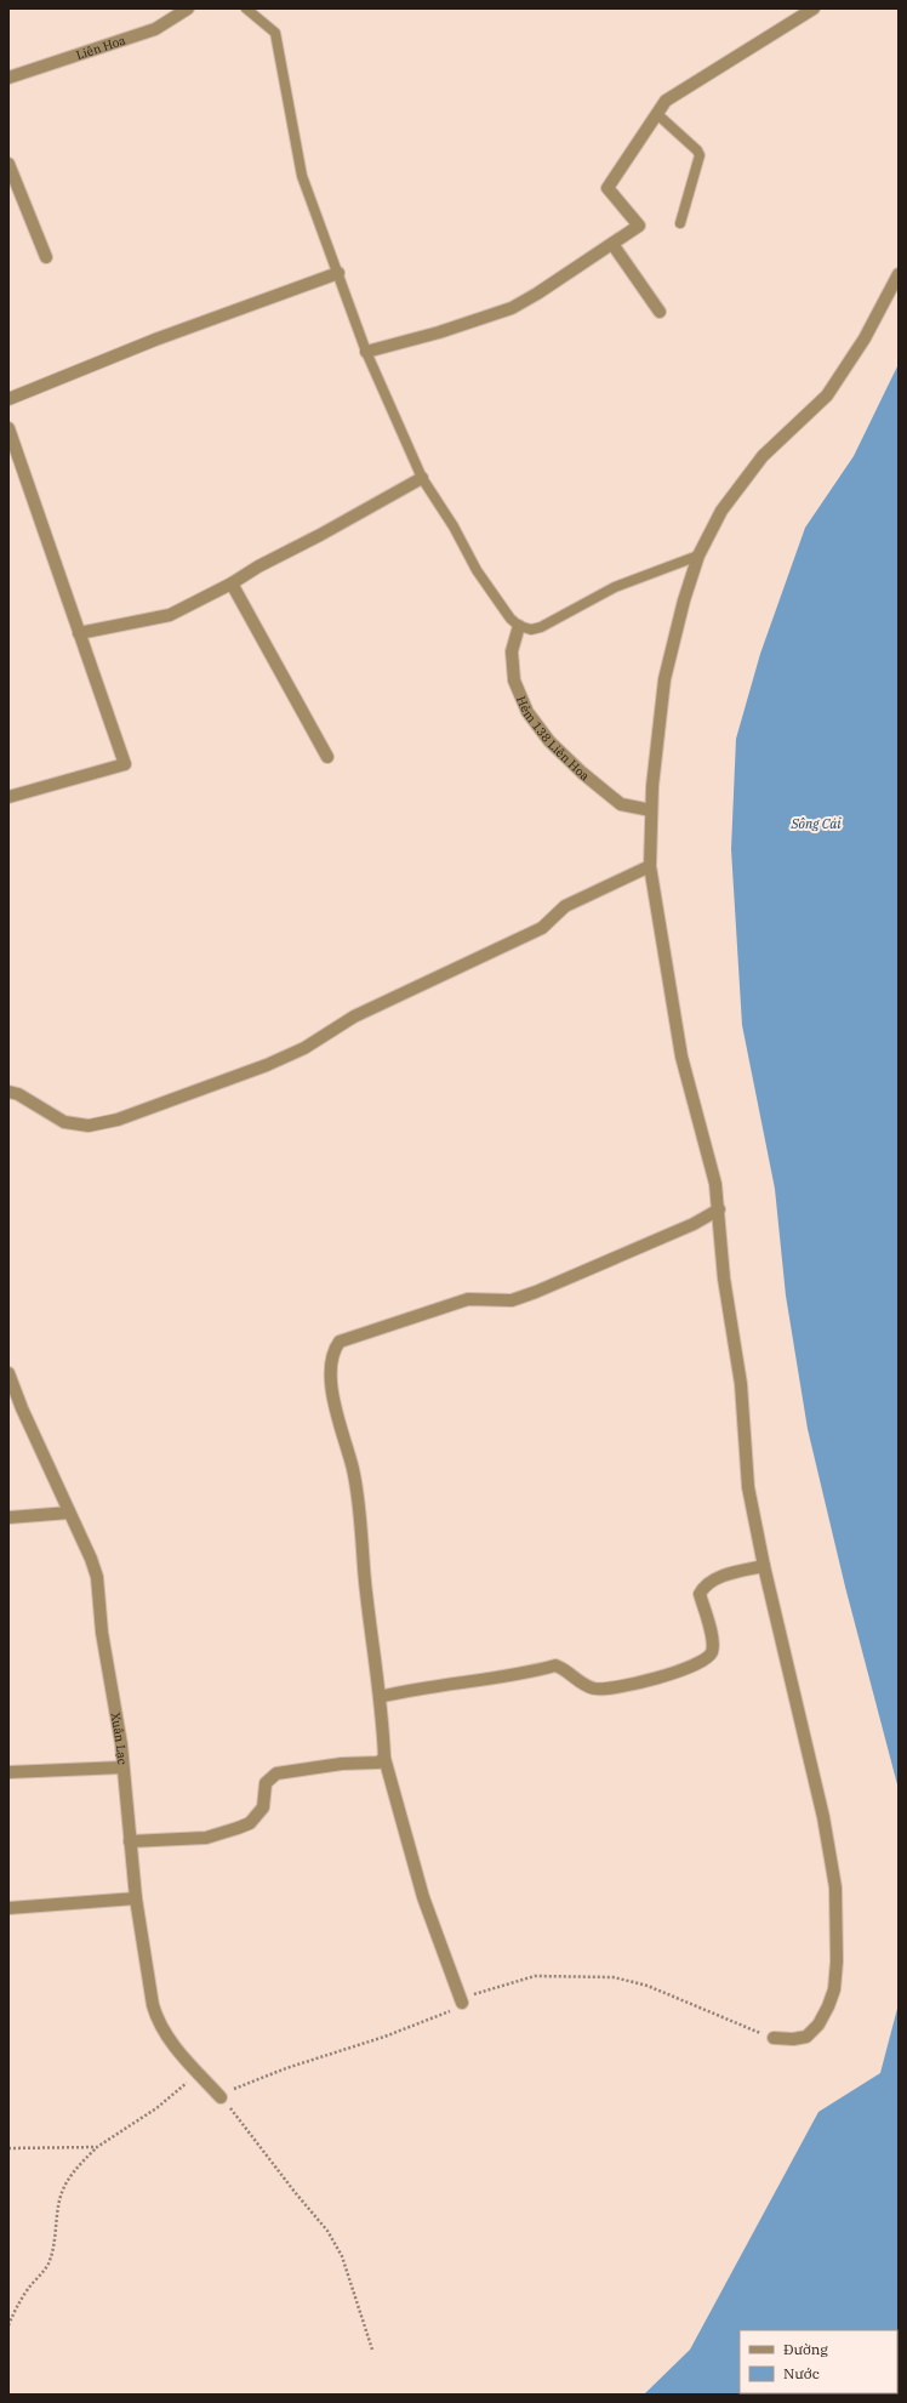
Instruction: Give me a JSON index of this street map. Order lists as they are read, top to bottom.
{
  "streets": {
    "street": ["Liên Hoa", "Hẻm 138 Liên Hoa", "Xuân Lạc"]
  },
  "water": ["Sông Cái"],
  "legend": ["Đường", "Nước"]
}
